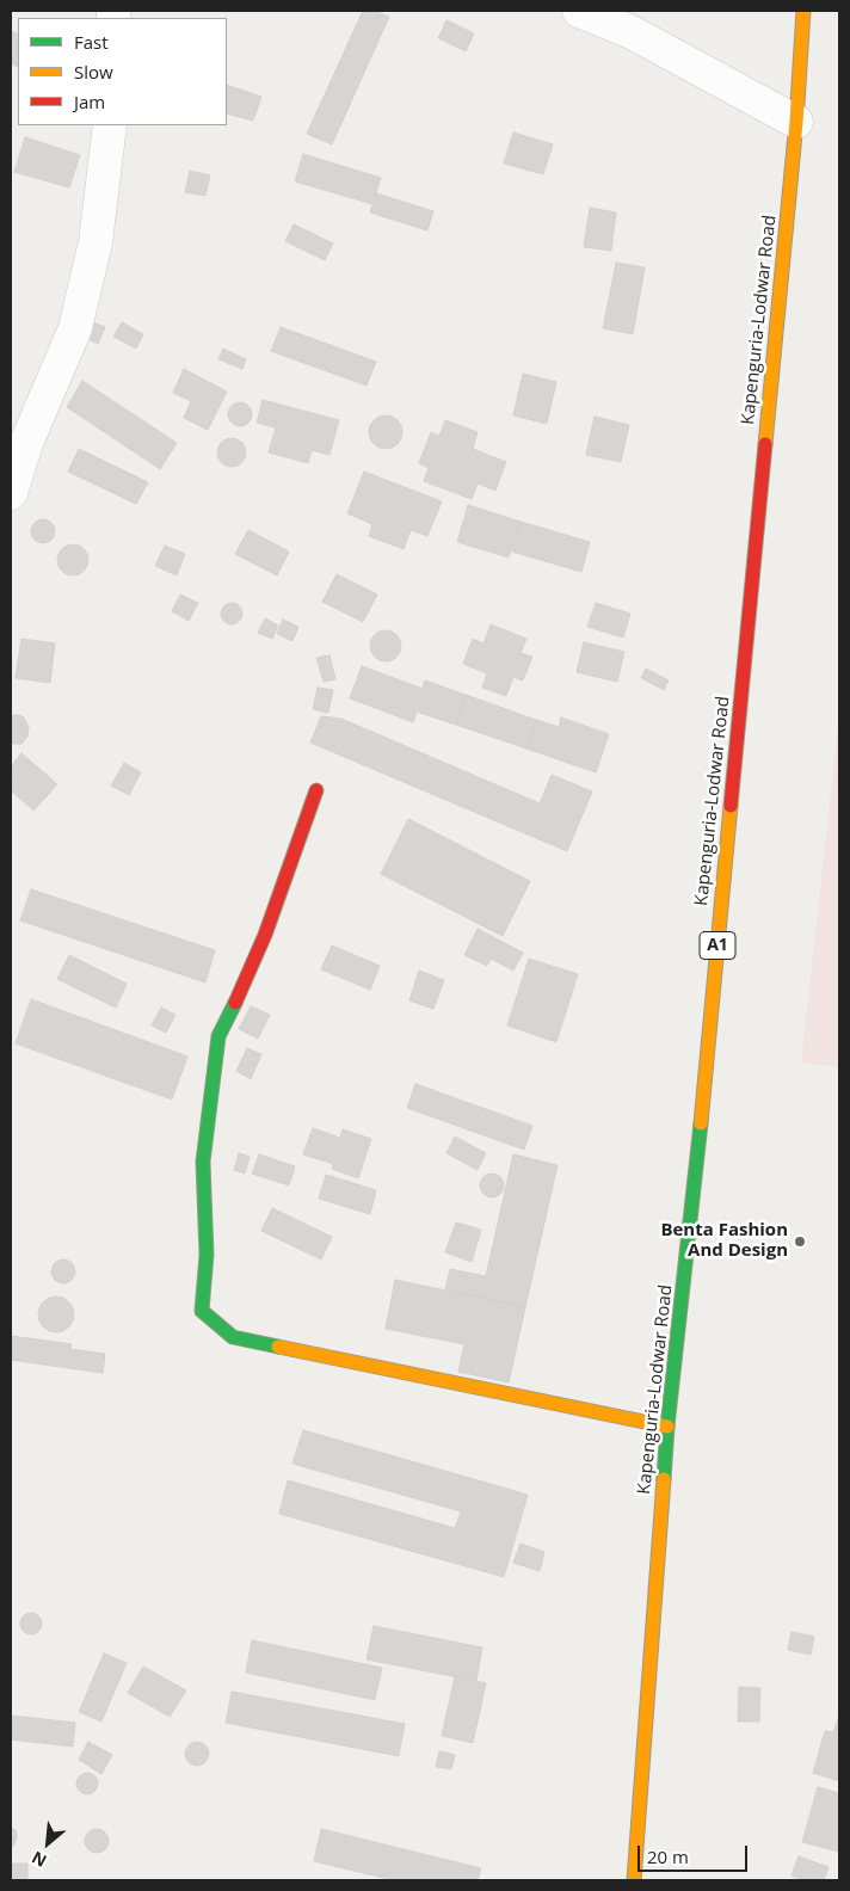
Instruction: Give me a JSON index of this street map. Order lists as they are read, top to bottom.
{
  "streets": {
    "main road": ["Kapenguria-Lodwar Road", "A1"]
  },
  "places": ["Benta Fashion And Design"],
  "legend": ["Fast", "Slow", "Jam"],
  "scale_bar": "20 m",
  "north": "bottom left"
}
